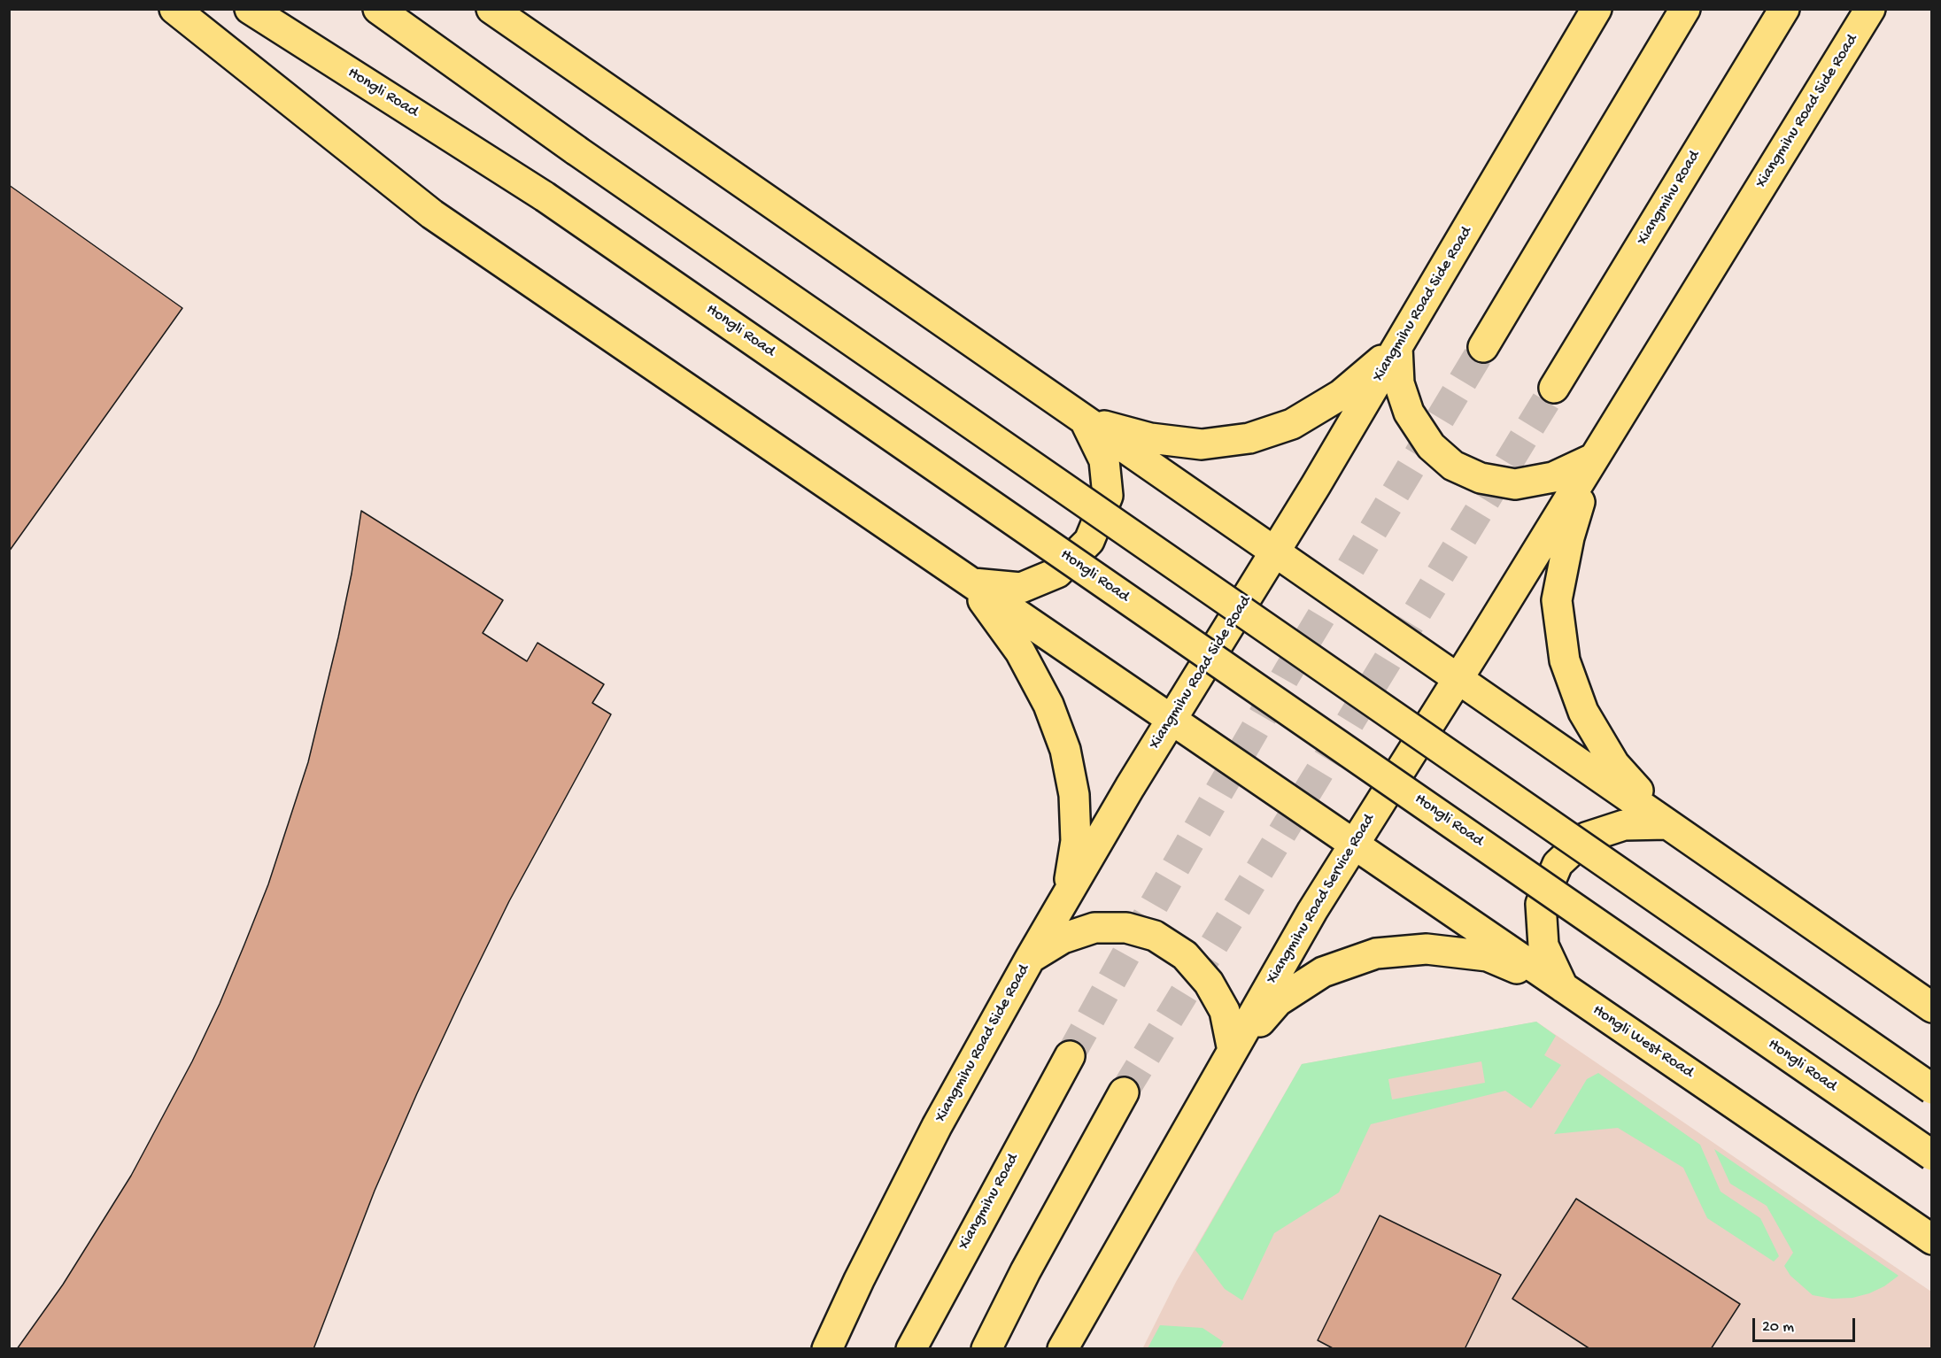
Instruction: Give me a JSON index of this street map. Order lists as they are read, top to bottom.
{
  "streets": {
    "main road": [
      "Hongli Road",
      "Xiangmihu Road Side Road",
      "Xiangmihu Road",
      "Xiangmihu Road Service Road",
      "Hongli West Road"
    ]
  },
  "crossings": [
    ["Xiangmihu Road Side Road", "Xiangmihu Road Service Road"],
    ["Xiangmihu Road Service Road", "Hongli West Road"]
  ],
  "scale_bar": "20 m"
}
